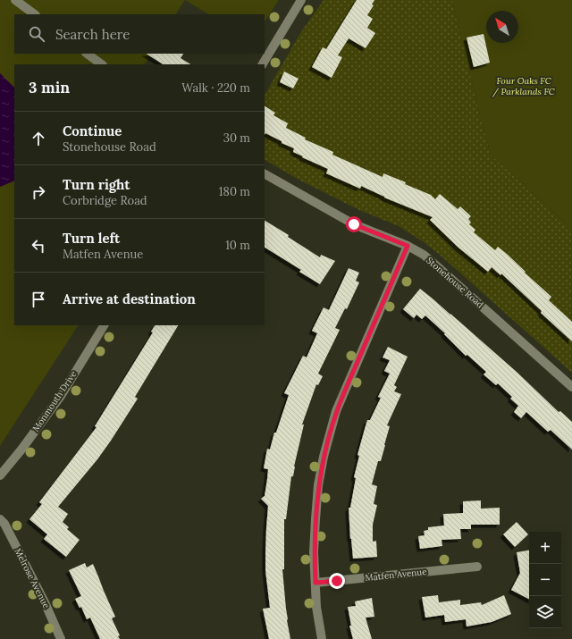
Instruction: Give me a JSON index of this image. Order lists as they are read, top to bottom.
{
  "streets": {
    "street": [
      "Stonehouse Road",
      "Monmouth Drive",
      "Matfen Avenue",
      "Melrose Avenue"
    ]
  },
  "parks": ["Four Oaks FC / Parklands FC"],
  "north": "top left",
  "page": {
    "search": "Search here",
    "heading": ["3 min", "Walk · 220 m"],
    "list": [
      ["Continue", "Stonehouse Road", "30 m"],
      ["Turn right", "Corbridge Road", "180 m"],
      ["Turn left", "Matfen Avenue", "10 m"],
      "Arrive at destination"
    ],
    "map_buttons": ["+", "−"]
  }
}
